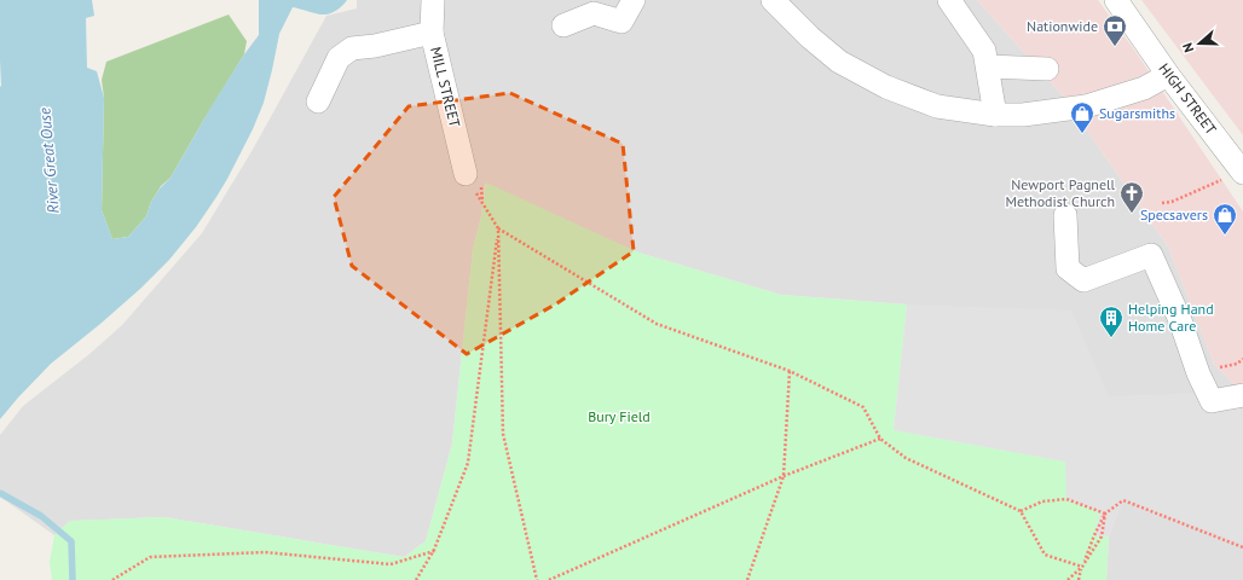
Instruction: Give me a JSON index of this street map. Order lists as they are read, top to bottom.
{
  "streets": {
    "street": ["MILL STREET", "HIGH STREET"]
  },
  "water": ["River Great Ouse"],
  "parks": ["Bury Field"],
  "places": {
    "bank": ["Nationwide"],
    "shop": ["Sugarsmiths", "Specsavers"],
    "church": ["Newport Pagnell Methodist Church"],
    "building": ["Helping Hand Home Care"]
  },
  "north": "left"
}
